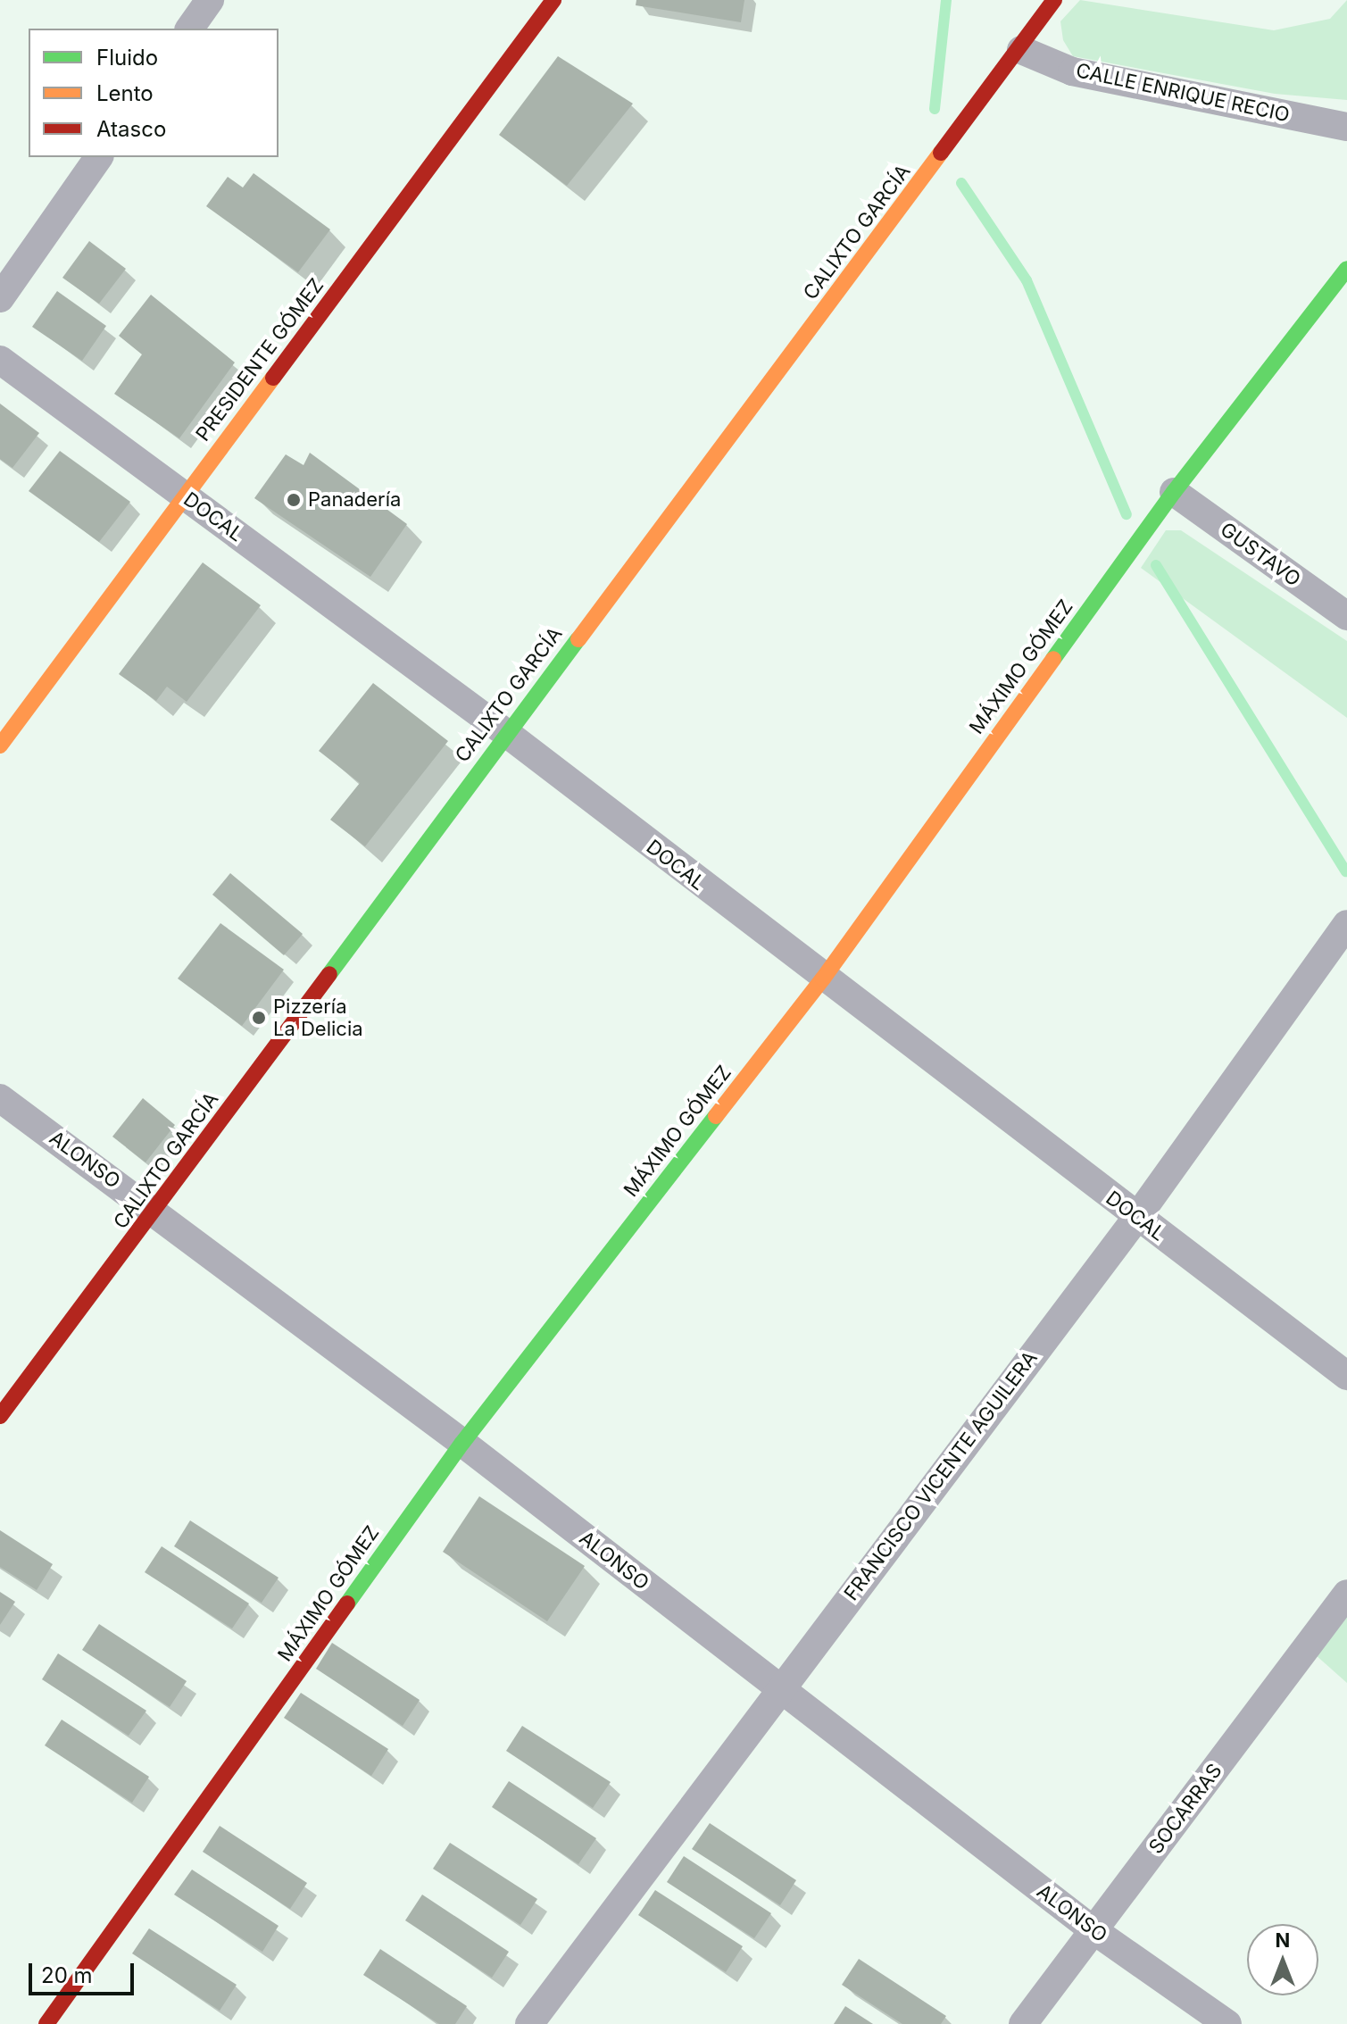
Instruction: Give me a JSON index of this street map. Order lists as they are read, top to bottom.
{
  "streets": {
    "street": [
      "CALLE ENRIQUE RECIO",
      "CALIXTO GARCÍA",
      "PRESIDENTE GÓMEZ",
      "DOCAL",
      "GUSTAVO",
      "MÁXIMO GÓMEZ",
      "ALONSO",
      "FRANCISCO VICENTE AGUILERA",
      "SOCARRAS"
    ]
  },
  "crossings": [
    ["CALLE ENRIQUE RECIO", "CALIXTO GARCÍA"],
    ["CALIXTO GARCÍA", "DOCAL"],
    ["CALIXTO GARCÍA", "ALONSO"],
    ["PRESIDENTE GÓMEZ", "DOCAL"],
    ["DOCAL", "MÁXIMO GÓMEZ"],
    ["DOCAL", "FRANCISCO VICENTE AGUILERA"],
    ["GUSTAVO", "MÁXIMO GÓMEZ"],
    ["MÁXIMO GÓMEZ", "ALONSO"],
    ["ALONSO", "FRANCISCO VICENTE AGUILERA"],
    ["ALONSO", "SOCARRAS"]
  ],
  "places": ["Panadería", "Pizzería La Delicia"],
  "legend": ["Fluido", "Lento", "Atasco"],
  "scale_bar": "20 m",
  "north": "top"
}
